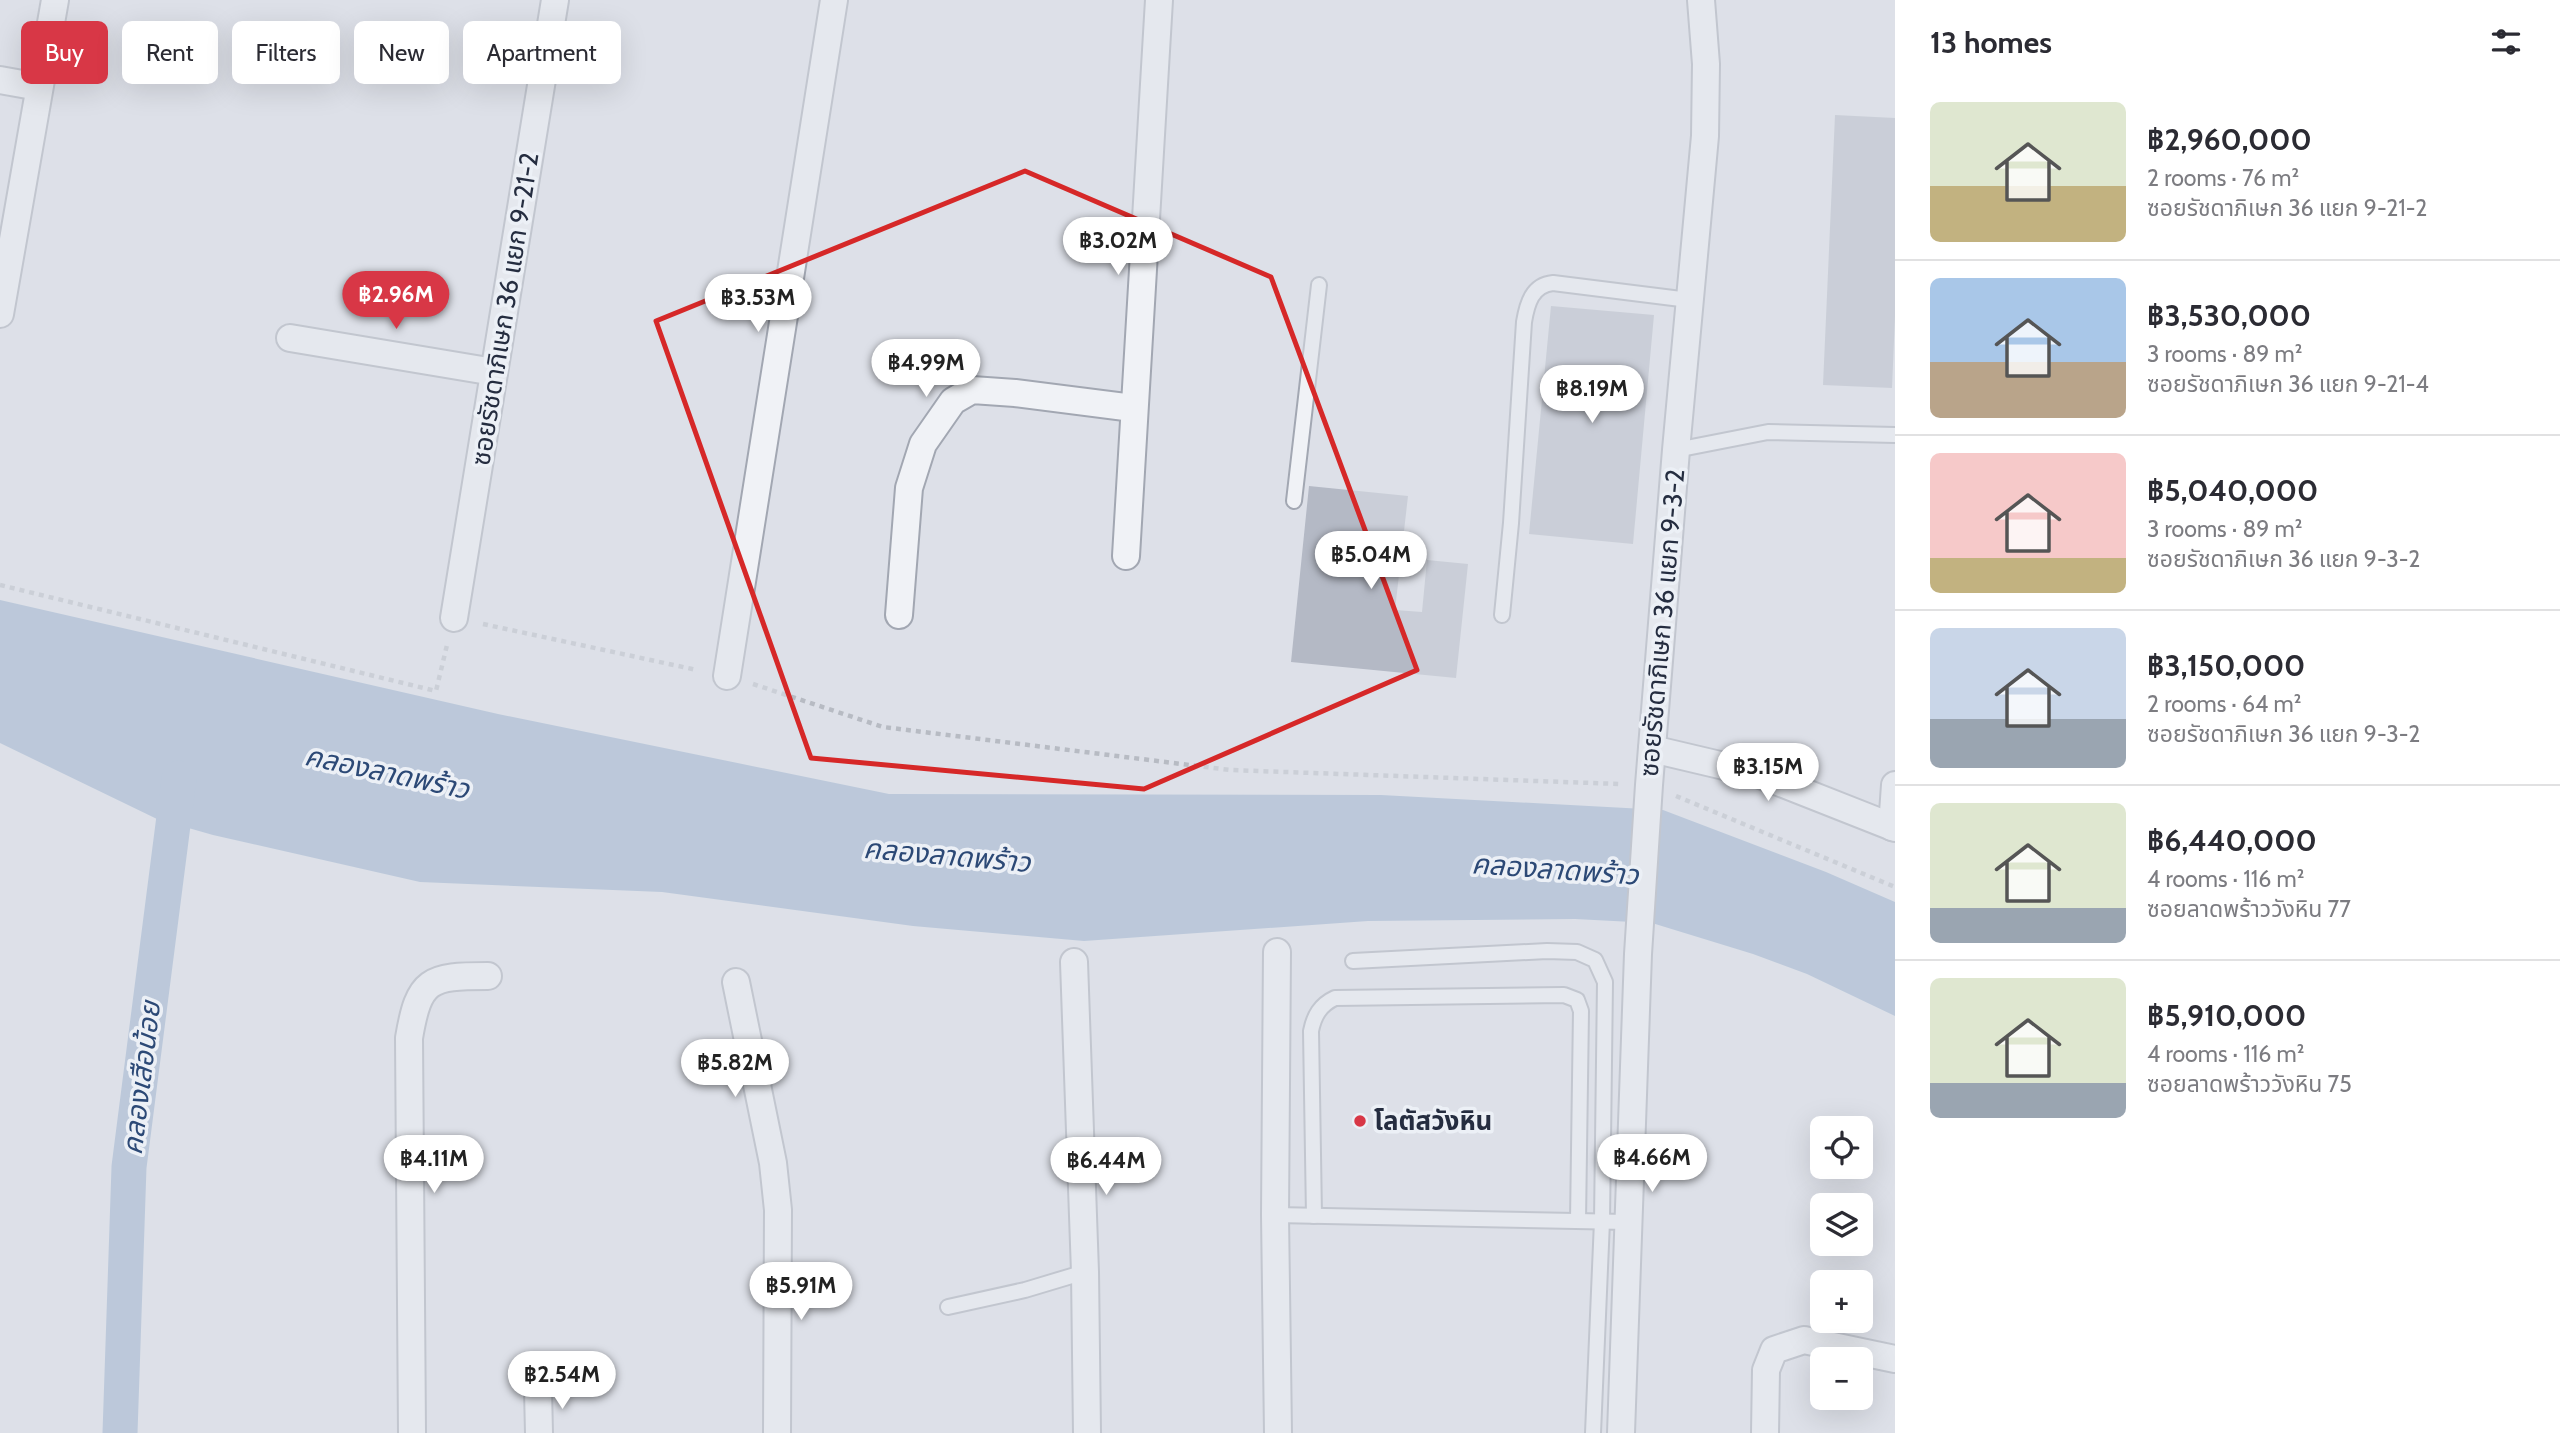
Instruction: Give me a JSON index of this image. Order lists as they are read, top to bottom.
{
  "streets": {
    "street": ["ซอยรัชดาภิเษก 36 แยก 9-21-2", "ซอยรัชดาภิเษก 36 แยก 9-3-2"]
  },
  "water": ["คลองลาดพร้าว", "คลองเสือน้อย"],
  "places": ["โลตัสวังหิน"],
  "page": {
    "heading": "13 homes",
    "chip": [
      "Buy",
      "Rent",
      "Filters",
      "New",
      "Apartment"
    ],
    "list": [
      {
        "name": "฿2,960,000",
        "note": "2 rooms · 76 m² · ซอยรัชดาภิเษก 36 แยก 9-21-2"
      },
      {
        "name": "฿3,530,000",
        "note": "3 rooms · 89 m² · ซอยรัชดาภิเษก 36 แยก 9-21-4"
      },
      {
        "name": "฿5,040,000",
        "note": "3 rooms · 89 m² · ซอยรัชดาภิเษก 36 แยก 9-3-2"
      },
      {
        "name": "฿3,150,000",
        "note": "2 rooms · 64 m² · ซอยรัชดาภิเษก 36 แยก 9-3-2"
      },
      {
        "name": "฿6,440,000",
        "note": "4 rooms · 116 m² · ซอยลาดพร้าววังหิน 77"
      },
      {
        "name": "฿5,910,000",
        "note": "4 rooms · 116 m² · ซอยลาดพร้าววังหิน 75"
      }
    ],
    "price": [
      "฿3.02M",
      "฿2.96M",
      "฿3.53M",
      "฿4.99M",
      "฿8.19M",
      "฿5.04M",
      "฿3.15M",
      "฿5.82M",
      "฿4.66M",
      "฿4.11M",
      "฿6.44M",
      "฿5.91M",
      "฿2.54M"
    ],
    "map_buttons": ["+", "−"]
  }
}
